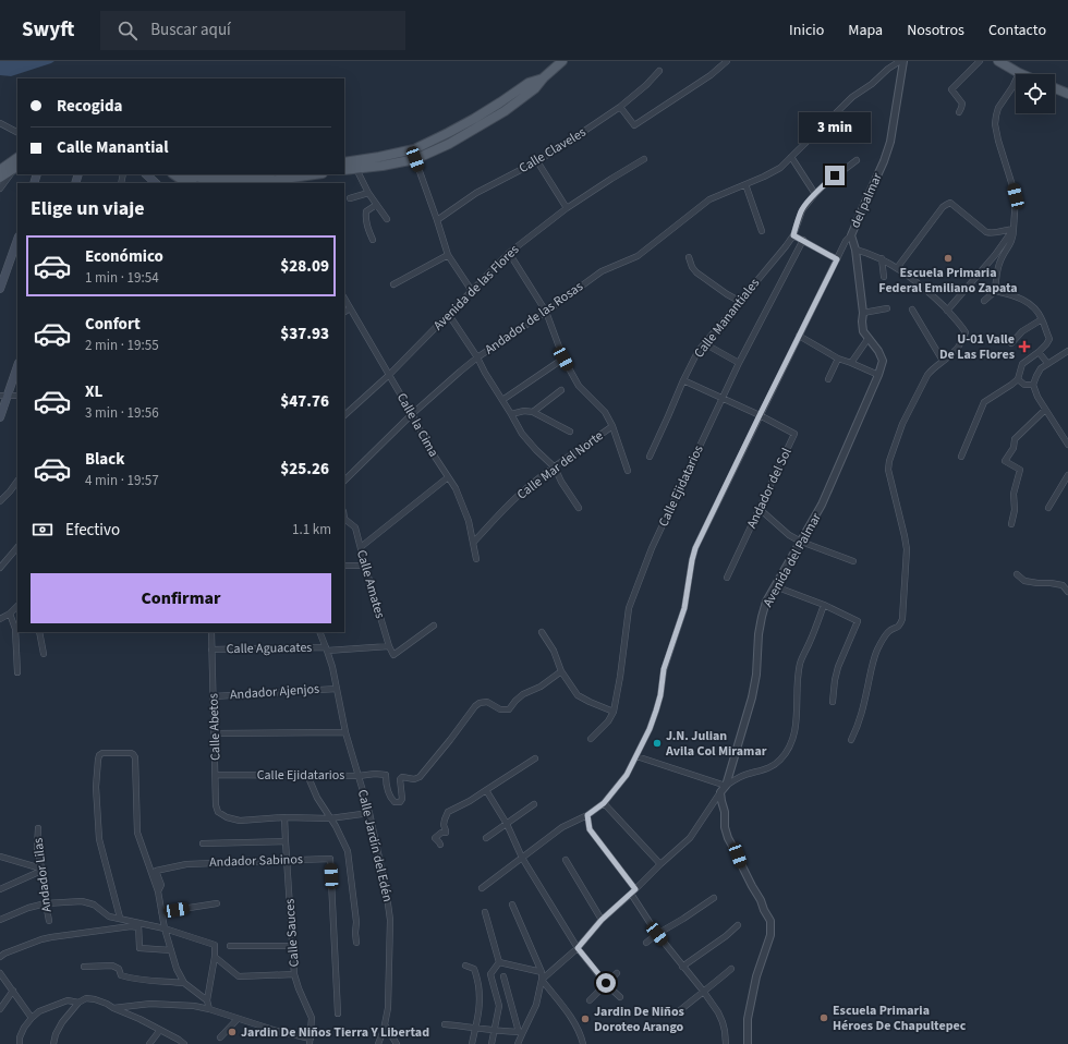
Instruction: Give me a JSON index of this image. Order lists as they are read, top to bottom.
{
  "streets": {
    "street": [
      "Calle Claveles",
      "del palmar",
      "Avenida de las Flores",
      "Andador de las Rosas",
      "Calle Manantiales",
      "Calle la Cima",
      "Calle Mar del Norte",
      "Calle Ejidatarios",
      "Andador del Sol",
      "Avenida del Palmar",
      "Calle Amates",
      "Calle Aguacates",
      "Andador Ajenjos",
      "Calle Abetos",
      "Calle Jardín del Edén",
      "Andador Sabinos",
      "Andador Lilas",
      "Calle Sauces"
    ]
  },
  "crossings": [
    ["del palmar", "Andador de las Rosas"],
    ["del palmar", "Avenida del Palmar"],
    ["Avenida de las Flores", "Calle la Cima"],
    ["Andador de las Rosas", "Calle la Cima"],
    ["Calle la Cima", "Calle Mar del Norte"],
    ["Calle Ejidatarios", "Calle Abetos"],
    ["Calle Ejidatarios", "Calle Jardín del Edén"],
    ["Calle Amates", "Calle Aguacates"],
    ["Calle Aguacates", "Calle Abetos"],
    ["Calle Aguacates", "Calle Jardín del Edén"],
    ["Andador Ajenjos", "Calle Abetos"],
    ["Andador Ajenjos", "Calle Jardín del Edén"],
    ["Calle Abetos", "Calle Sauces"],
    ["Andador Sabinos", "Calle Sauces"]
  ],
  "places": {
    "other": [
      "Escuela Primaria Federal Emiliano Zapata",
      "J.N. Julian Avila Col Miramar",
      "Escuela Primaria Héroes De Chapultepec",
      "Jardin De Niños Doroteo Arango",
      "Jardin De Niños Tierra Y Libertad"
    ],
    "health": ["U-01 Valle De Las Flores"]
  },
  "page": {
    "header": "Swyft",
    "search": "Buscar aquí",
    "nav": [
      "Inicio",
      "Mapa",
      "Nosotros",
      "Contacto"
    ],
    "banner": ["Recogida", "Calle Manantial"],
    "bubble": "3 min",
    "heading": "Elige un viaje",
    "list": [
      {
        "name": "Económico",
        "note": "1 min · 19:54",
        "value": "$28.09"
      },
      {
        "name": "Confort",
        "note": "2 min · 19:55",
        "value": "$37.93"
      },
      {
        "name": "XL",
        "note": "3 min · 19:56",
        "value": "$47.76"
      },
      {
        "name": "Black",
        "note": "4 min · 19:57",
        "value": "$25.26"
      }
    ],
    "pay": ["Efectivo", "1.1 km"],
    "buttons": "Confirmar"
  }
}
